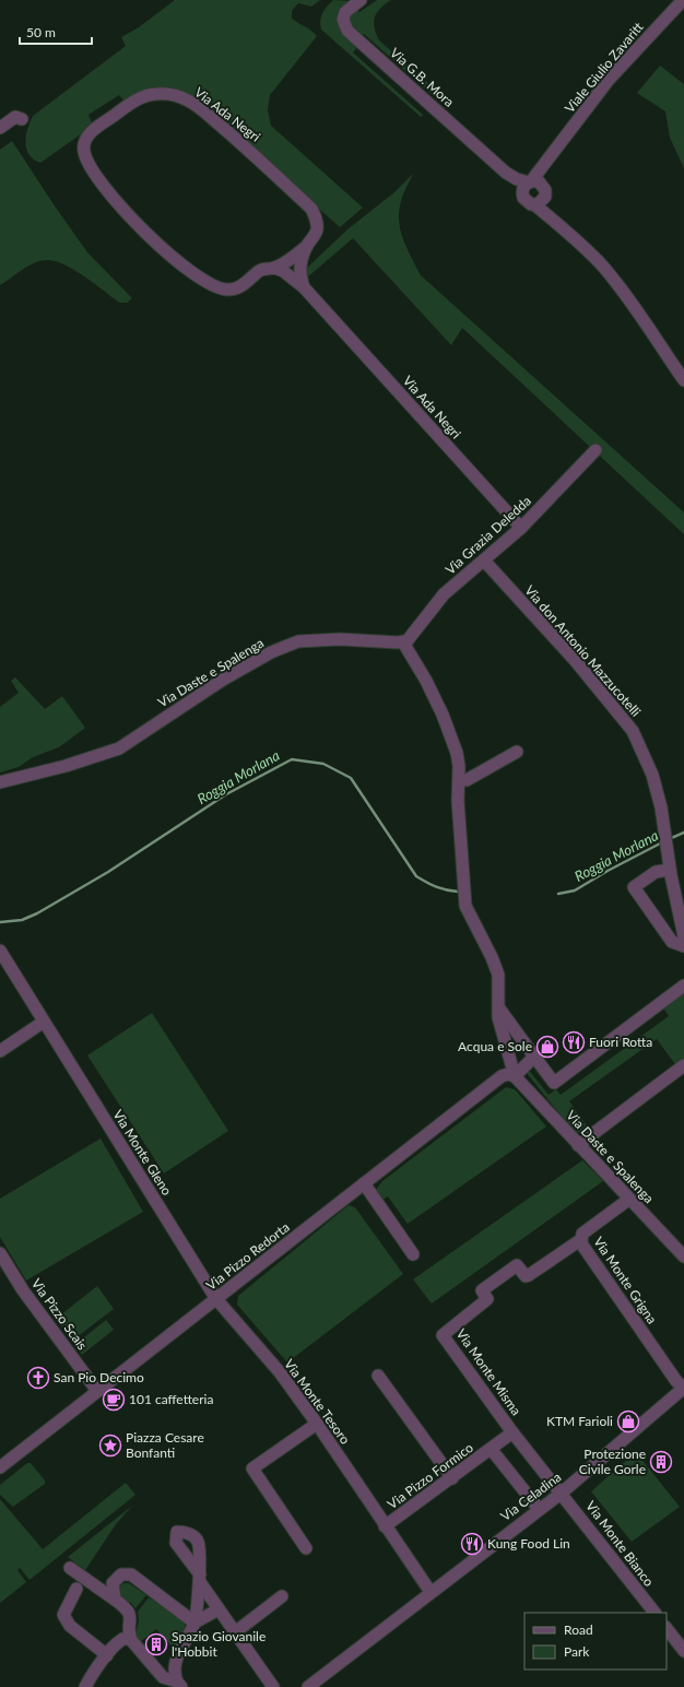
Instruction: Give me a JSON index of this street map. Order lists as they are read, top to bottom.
{
  "streets": {
    "street": [
      "Viale Giulio Zavaritt",
      "Via G.B. Mora",
      "Via Ada Negri",
      "Via Grazia Deledda",
      "Via don Antonio Mazzucotelli",
      "Via Daste e Spalenga",
      "Via Monte Gleno",
      "Via Pizzo Redorta",
      "Via Monte Grigna",
      "Via Pizzo Scais",
      "Via Monte Misma",
      "Via Monte Tesoro",
      "Via Pizzo Formico",
      "Via Celadina",
      "Via Monte Bianco"
    ]
  },
  "crossings": [
    ["Viale Giulio Zavaritt", "Via G.B. Mora"],
    ["Via Ada Negri", "Via Grazia Deledda"],
    ["Via Grazia Deledda", "Via don Antonio Mazzucotelli"],
    ["Via Grazia Deledda", "Via Daste e Spalenga"],
    ["Via Daste e Spalenga", "Via Pizzo Redorta"],
    ["Via Daste e Spalenga", "Via Monte Grigna"],
    ["Via Monte Gleno", "Via Pizzo Redorta"],
    ["Via Monte Gleno", "Via Monte Tesoro"],
    ["Via Pizzo Redorta", "Via Pizzo Scais"],
    ["Via Pizzo Redorta", "Via Monte Tesoro"],
    ["Via Monte Grigna", "Via Monte Misma"],
    ["Via Monte Grigna", "Via Celadina"],
    ["Via Monte Misma", "Via Pizzo Formico"],
    ["Via Monte Misma", "Via Monte Bianco"],
    ["Via Monte Tesoro", "Via Pizzo Formico"],
    ["Via Monte Tesoro", "Via Celadina"],
    ["Via Pizzo Formico", "Via Monte Bianco"],
    ["Via Celadina", "Via Monte Bianco"]
  ],
  "water": ["Roggia Morlana"],
  "places": {
    "restaurant": ["Fuori Rotta", "Kung Food Lin"],
    "shop": ["Acqua e Sole", "KTM Farioli"],
    "church": ["San Pio Decimo"],
    "cafe": ["101 caffetteria"],
    "place": ["Piazza Cesare Bonfanti"],
    "building": ["Protezione Civile Gorle", "Spazio Giovanile l'Hobbit"]
  },
  "legend": ["Road", "Park"],
  "scale_bar": "50 m"
}
